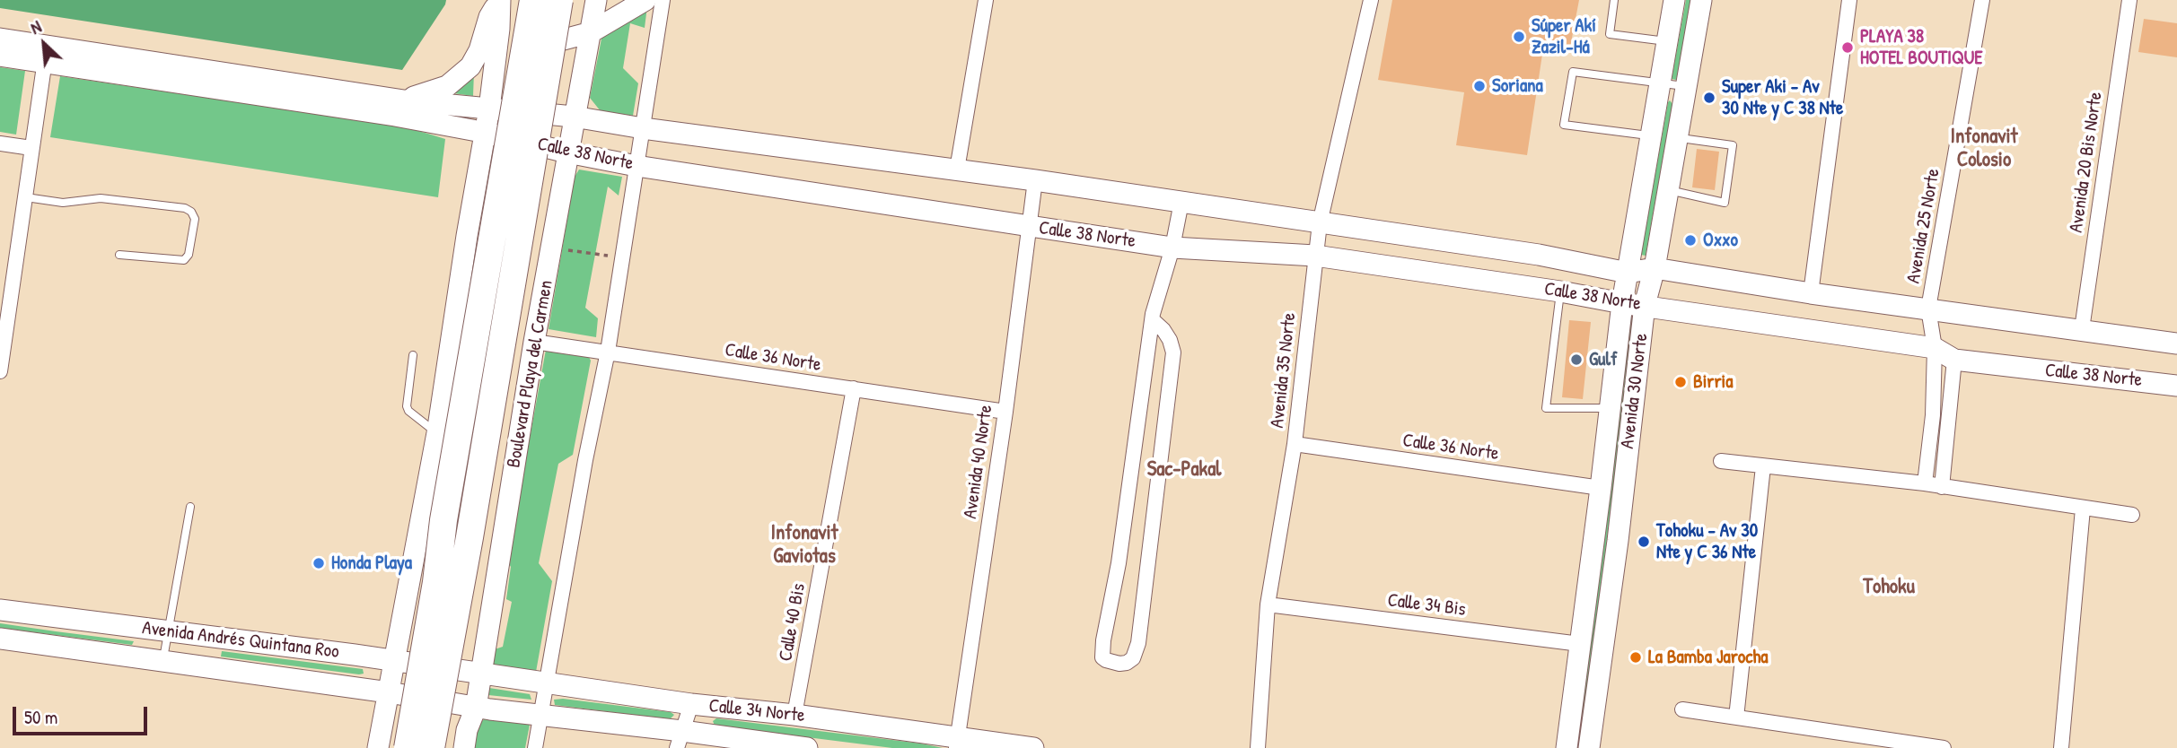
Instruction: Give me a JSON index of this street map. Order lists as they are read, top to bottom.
{
  "streets": {
    "main road": [
      "Calle 38 Norte",
      "Boulevard Playa del Carmen",
      "Avenida 30 Norte",
      "Avenida Andrés Quintana Roo",
      "Calle 34 Norte"
    ],
    "street": [
      "Avenida 20 Bis Norte",
      "Avenida 25 Norte",
      "Calle 36 Norte",
      "Avenida 35 Norte",
      "Avenida 40 Norte",
      "Calle 34 Bis",
      "Calle 40 Bis"
    ]
  },
  "crossings": [
    ["Calle 38 Norte", "Avenida 20 Bis Norte"],
    ["Calle 38 Norte", "Avenida 25 Norte"],
    ["Calle 38 Norte", "Avenida 35 Norte"],
    ["Calle 38 Norte", "Boulevard Playa del Carmen"],
    ["Calle 38 Norte", "Avenida 30 Norte"],
    ["Calle 38 Norte", "Avenida 40 Norte"],
    ["Calle 36 Norte", "Avenida 35 Norte"],
    ["Calle 36 Norte", "Boulevard Playa del Carmen"],
    ["Calle 36 Norte", "Avenida 30 Norte"],
    ["Calle 36 Norte", "Avenida 40 Norte"],
    ["Calle 36 Norte", "Calle 40 Bis"],
    ["Avenida 35 Norte", "Calle 34 Bis"],
    ["Boulevard Playa del Carmen", "Avenida Andrés Quintana Roo"],
    ["Boulevard Playa del Carmen", "Calle 34 Norte"],
    ["Avenida 30 Norte", "Calle 34 Bis"],
    ["Avenida 40 Norte", "Calle 34 Norte"],
    ["Calle 40 Bis", "Calle 34 Norte"],
    ["Avenida Andrés Quintana Roo", "Calle 34 Norte"]
  ],
  "districts": [
    "Infonavit Colosio",
    "Sac-Pakal",
    "Infonavit Gaviotas",
    "Tohoku"
  ],
  "places": [
    "Súper Akí Zazil-Há",
    "PLAYA 38 HOTEL BOUTIQUE",
    "Soriana",
    "Super Aki - Av 30 Nte y C 38 Nte",
    "Oxxo",
    "Gulf",
    "Birria",
    "Tohoku - Av 30 Nte y C 36 Nte",
    "Honda Playa",
    "La Bamba Jarocha"
  ],
  "scale_bar": "50 m",
  "north": "top left"
}
